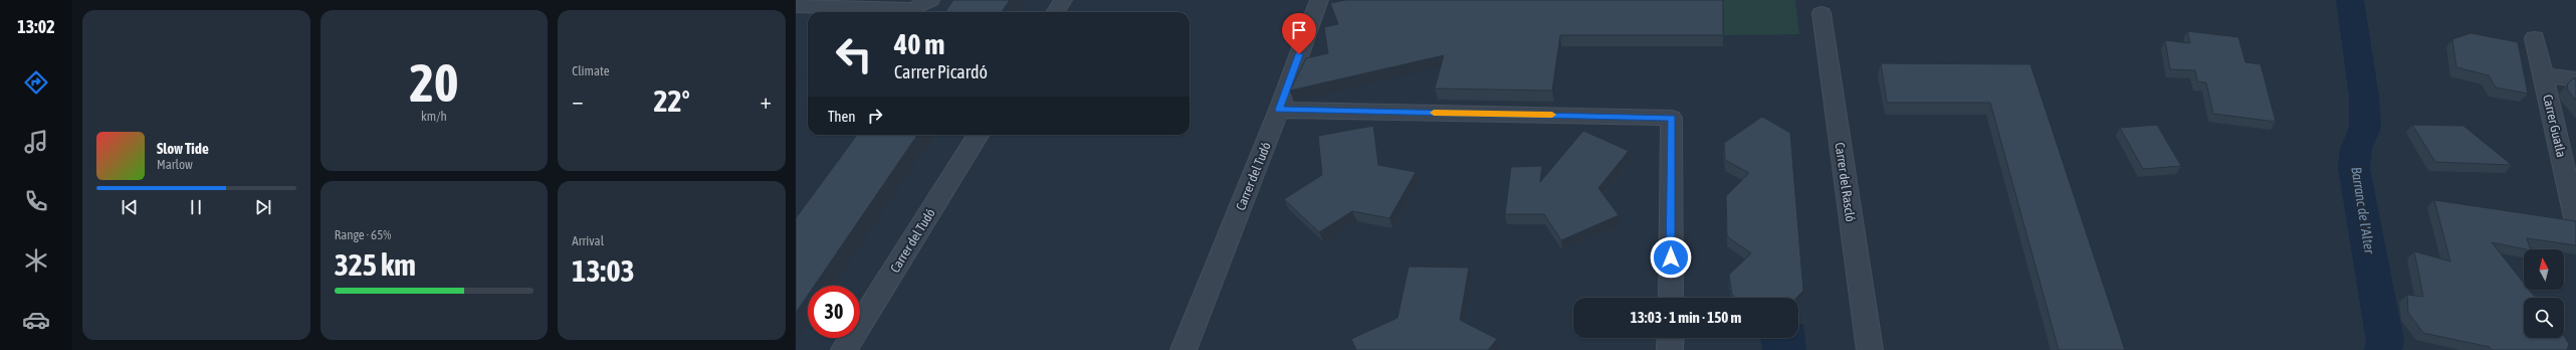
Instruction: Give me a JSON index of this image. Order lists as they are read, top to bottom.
{
  "streets": {
    "street": ["Carrer Guatla", "Carrer del Tudó", "Carrer del Rascló"]
  },
  "water": ["Barranc de l'Alter"],
  "north": "top",
  "page": {
    "tabs": "13:02",
    "tile": [
      ["20", "km/h"],
      "Climate",
      ["Range · 65%", "325 km"],
      ["Arrival", "13:03"]
    ],
    "turn": ["40 m", "Carrer Picardó"],
    "heat": ["−", "22°", "+"],
    "then": "Then",
    "song": ["Slow Tide", "Marlow"],
    "limit": "30",
    "trip": "13:03 · 1 min · 150 m"
  }
}
